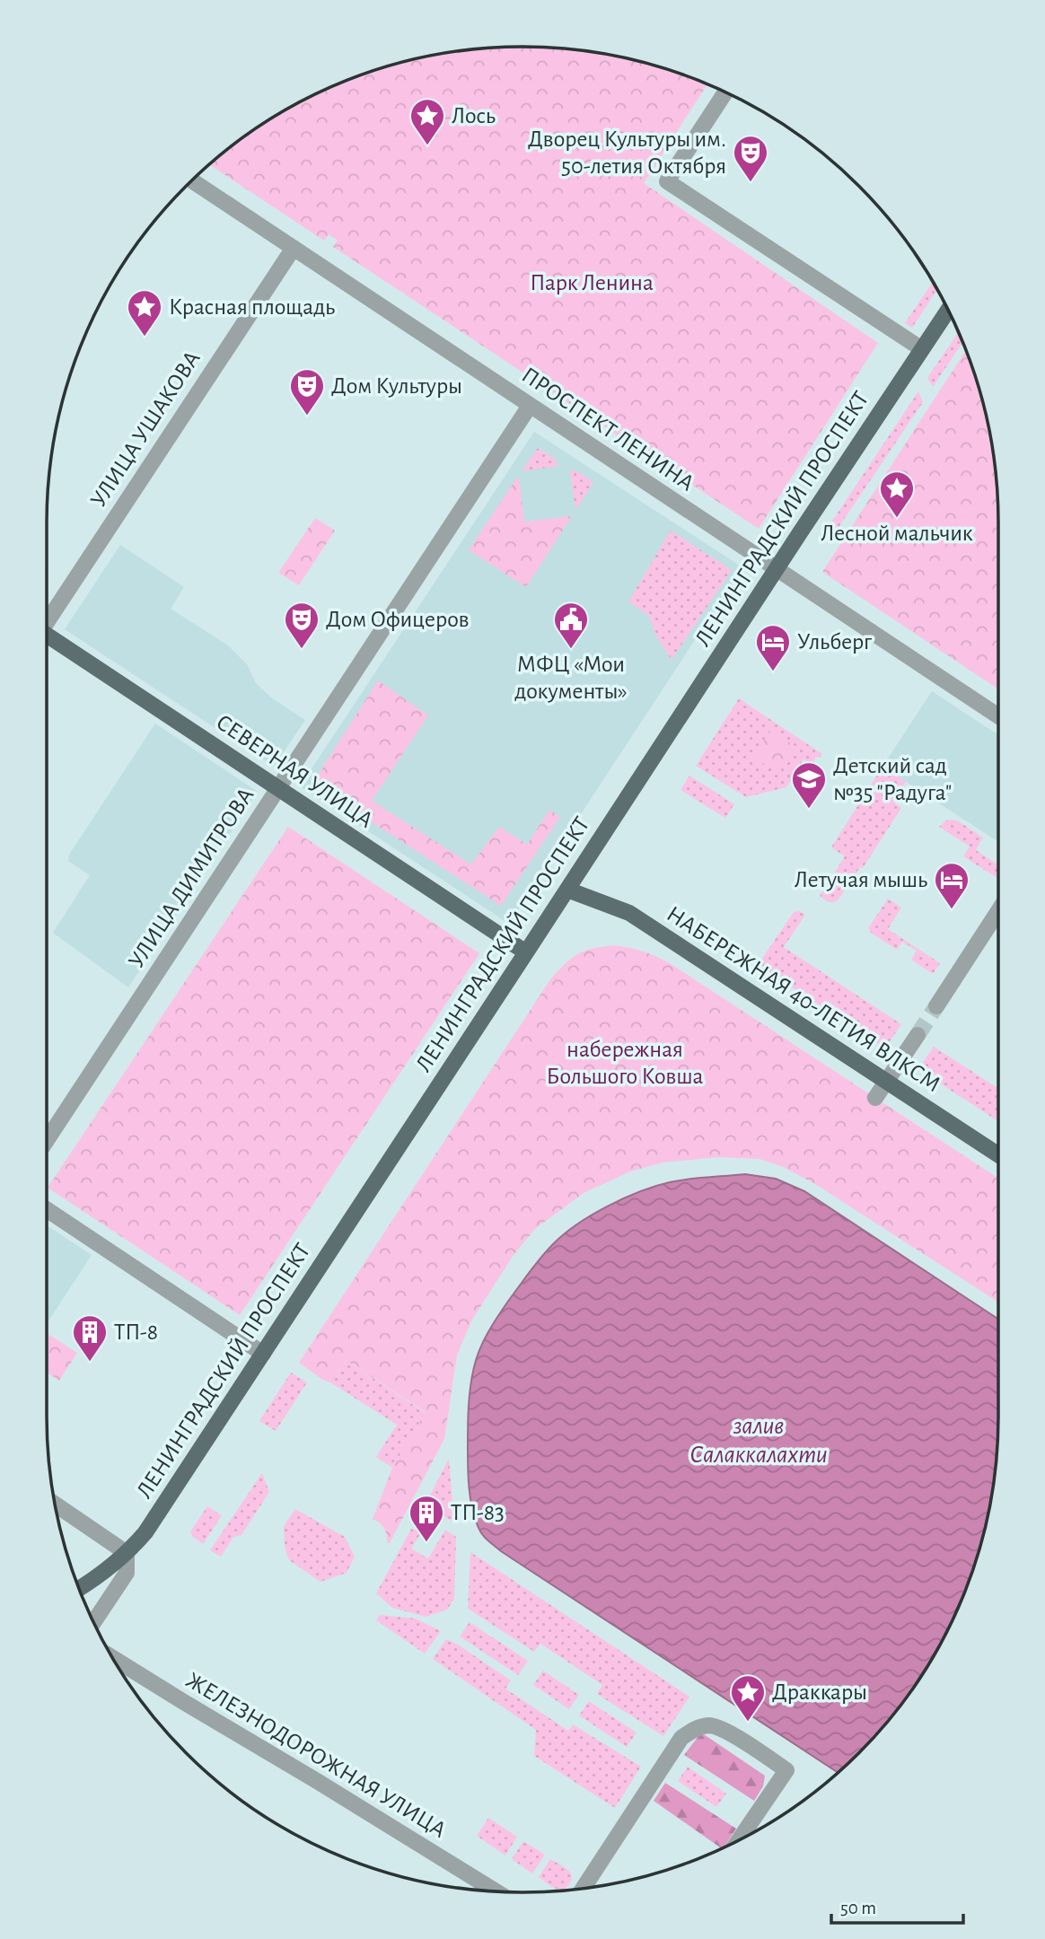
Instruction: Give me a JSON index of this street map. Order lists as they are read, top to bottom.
{
  "streets": {
    "main road": ["ЛЕНИНГРАДСКИЙ ПРОСПЕКТ", "СЕВЕРНАЯ УЛИЦА", "НАБЕРЕЖНАЯ 40-ЛЕТИЯ ВЛКСМ"],
    "street": [
      "УЛИЦА УШАКОВА",
      "ПРОСПЕКТ ЛЕНИНА",
      "УЛИЦА ДИМИТРОВА",
      "ЖЕЛЕЗНОДОРОЖНАЯ УЛИЦА"
    ]
  },
  "crossings": [
    ["УЛИЦА УШАКОВА", "ПРОСПЕКТ ЛЕНИНА"],
    ["ПРОСПЕКТ ЛЕНИНА", "ЛЕНИНГРАДСКИЙ ПРОСПЕКТ"],
    ["ПРОСПЕКТ ЛЕНИНА", "УЛИЦА ДИМИТРОВА"],
    ["ЛЕНИНГРАДСКИЙ ПРОСПЕКТ", "СЕВЕРНАЯ УЛИЦА"],
    ["ЛЕНИНГРАДСКИЙ ПРОСПЕКТ", "НАБЕРЕЖНАЯ 40-ЛЕТИЯ ВЛКСМ"],
    ["СЕВЕРНАЯ УЛИЦА", "УЛИЦА ДИМИТРОВА"]
  ],
  "water": ["залив Салаккалахти"],
  "parks": ["Парк Ленина", "набережная Большого Ковша"],
  "places": {
    "place": [
      "Лось",
      "Красная площадь",
      "Лесной мальчик",
      "Драккары"
    ],
    "theatre": ["Дворец Культуры им. 50-летия Октября", "Дом Культуры", "Дом Офицеров"],
    "public building": ["МФЦ «Мои документы»"],
    "hotel": ["Ульберг", "Летучая мышь"],
    "school or university": ["Детский сад №35 \"Радуга\""],
    "building": ["ТП-8", "ТП-83"]
  },
  "scale_bar": "50 m"
}
